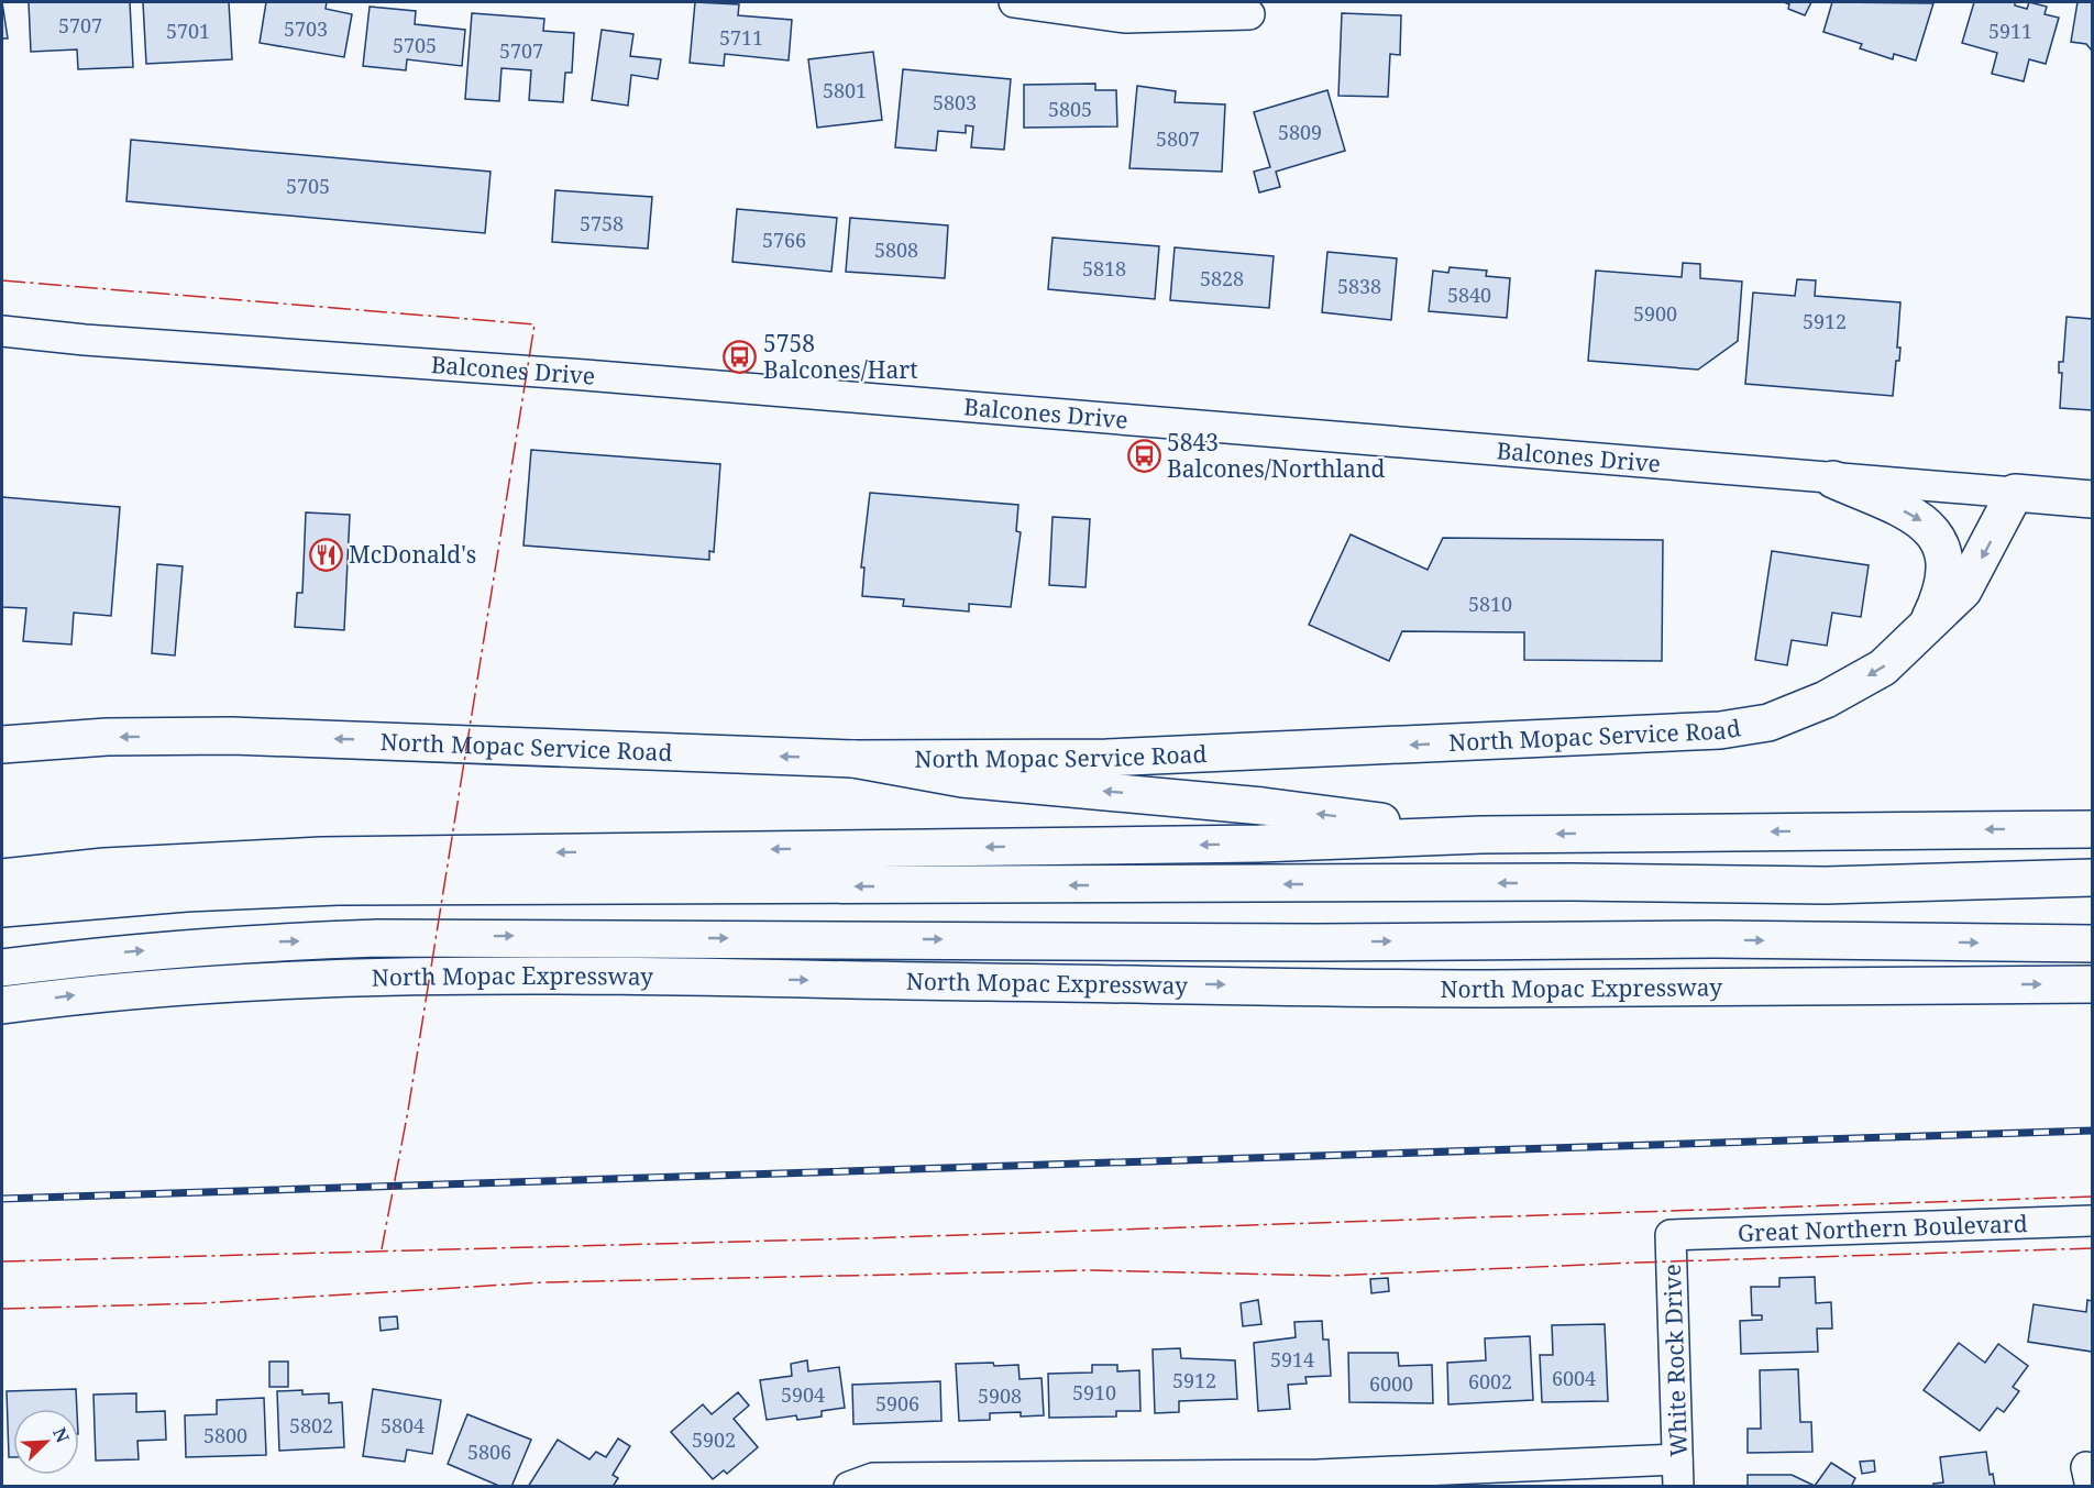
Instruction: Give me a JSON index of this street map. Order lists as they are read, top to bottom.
{
  "streets": {
    "main road": ["Balcones Drive", "North Mopac Service Road", "North Mopac Expressway"],
    "street": ["Great Northern Boulevard", "White Rock Drive"]
  },
  "crossings": [
    ["Balcones Drive", "North Mopac Service Road"],
    ["Great Northern Boulevard", "White Rock Drive"]
  ],
  "places": {
    "bus stop": ["5758 Balcones/Hart", "5843 Balcones/Northland"],
    "restaurant": ["McDonald's"]
  },
  "house_numbers": [
    "5707",
    "5703",
    "5701",
    "5911",
    "5711",
    "5705",
    "5707",
    "5801",
    "5803",
    "5805",
    "5809",
    "5807",
    "5705",
    "5758",
    "5766",
    "5808",
    "5818",
    "5828",
    "5838",
    "5840",
    "5900",
    "5912",
    "5810",
    "5914",
    "6004",
    "5912",
    "6002",
    "6000",
    "5910",
    "5904",
    "5908",
    "5906",
    "5802",
    "5804",
    "5800",
    "5902",
    "5806"
  ],
  "north": "top right"
}
